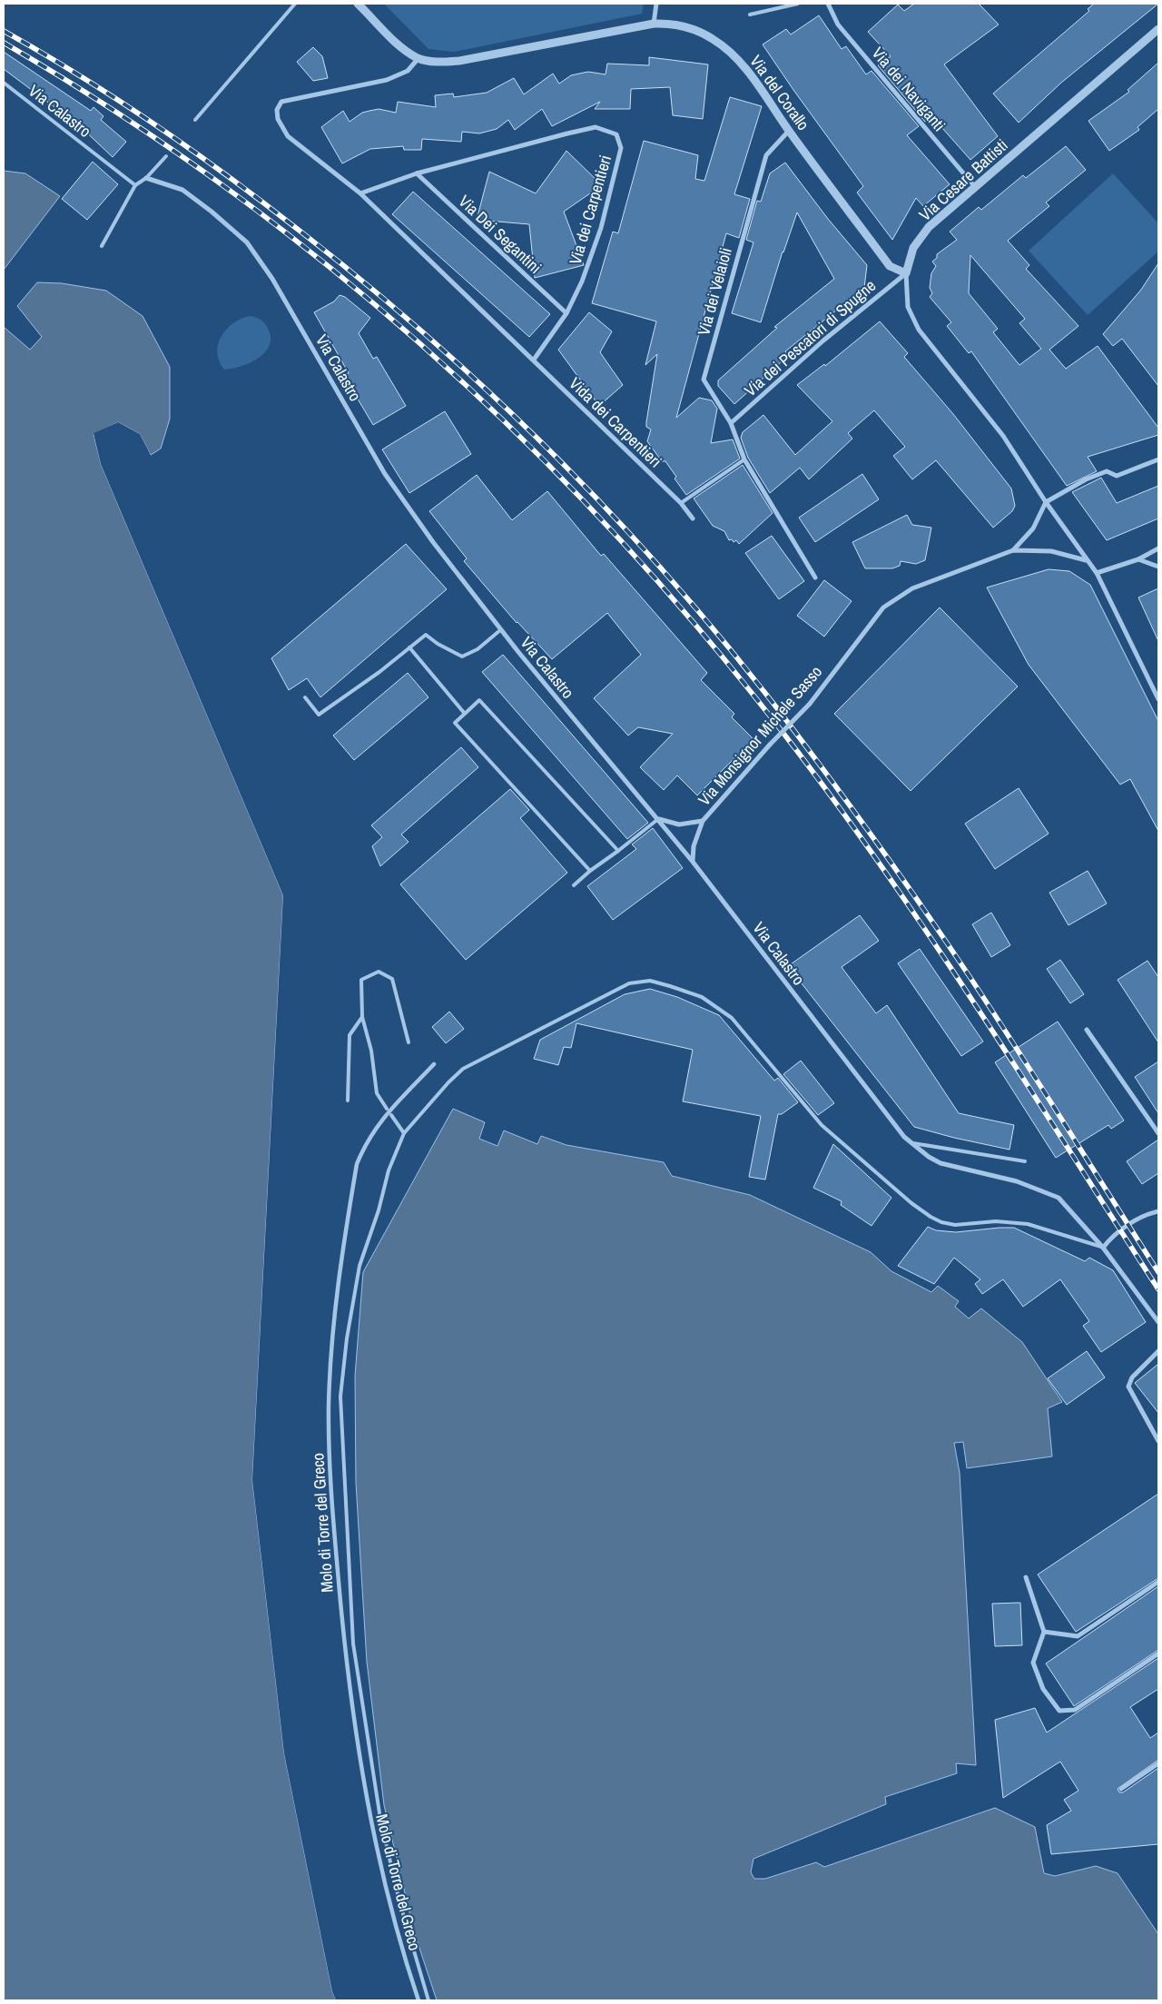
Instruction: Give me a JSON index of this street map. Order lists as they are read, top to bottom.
{
  "streets": {
    "street": [
      "Via dei Naviganti",
      "Via del Corallo",
      "Via Calastro",
      "Via Cesare Battisti",
      "Via dei Carpentieri",
      "Via Dei Segantini",
      "Via dei Velaioli",
      "Via dei Pescatori di Spugne",
      "Vida dei Carpentieri",
      "Via Monsignor Michele Sasso",
      "Molo di Torre del Greco"
    ]
  },
  "crossings": [
    ["Via dei Naviganti", "Via Cesare Battisti"],
    ["Via del Corallo", "Via Cesare Battisti"],
    ["Via del Corallo", "Via dei Velaioli"],
    ["Via del Corallo", "Via dei Pescatori di Spugne"],
    ["Via Calastro", "Via Monsignor Michele Sasso"],
    ["Via Cesare Battisti", "Via dei Pescatori di Spugne"],
    ["Via Cesare Battisti", "Via Monsignor Michele Sasso"],
    ["Via dei Carpentieri", "Via Dei Segantini"],
    ["Via dei Carpentieri", "Vida dei Carpentieri"],
    ["Via dei Velaioli", "Via dei Pescatori di Spugne"]
  ]
}
